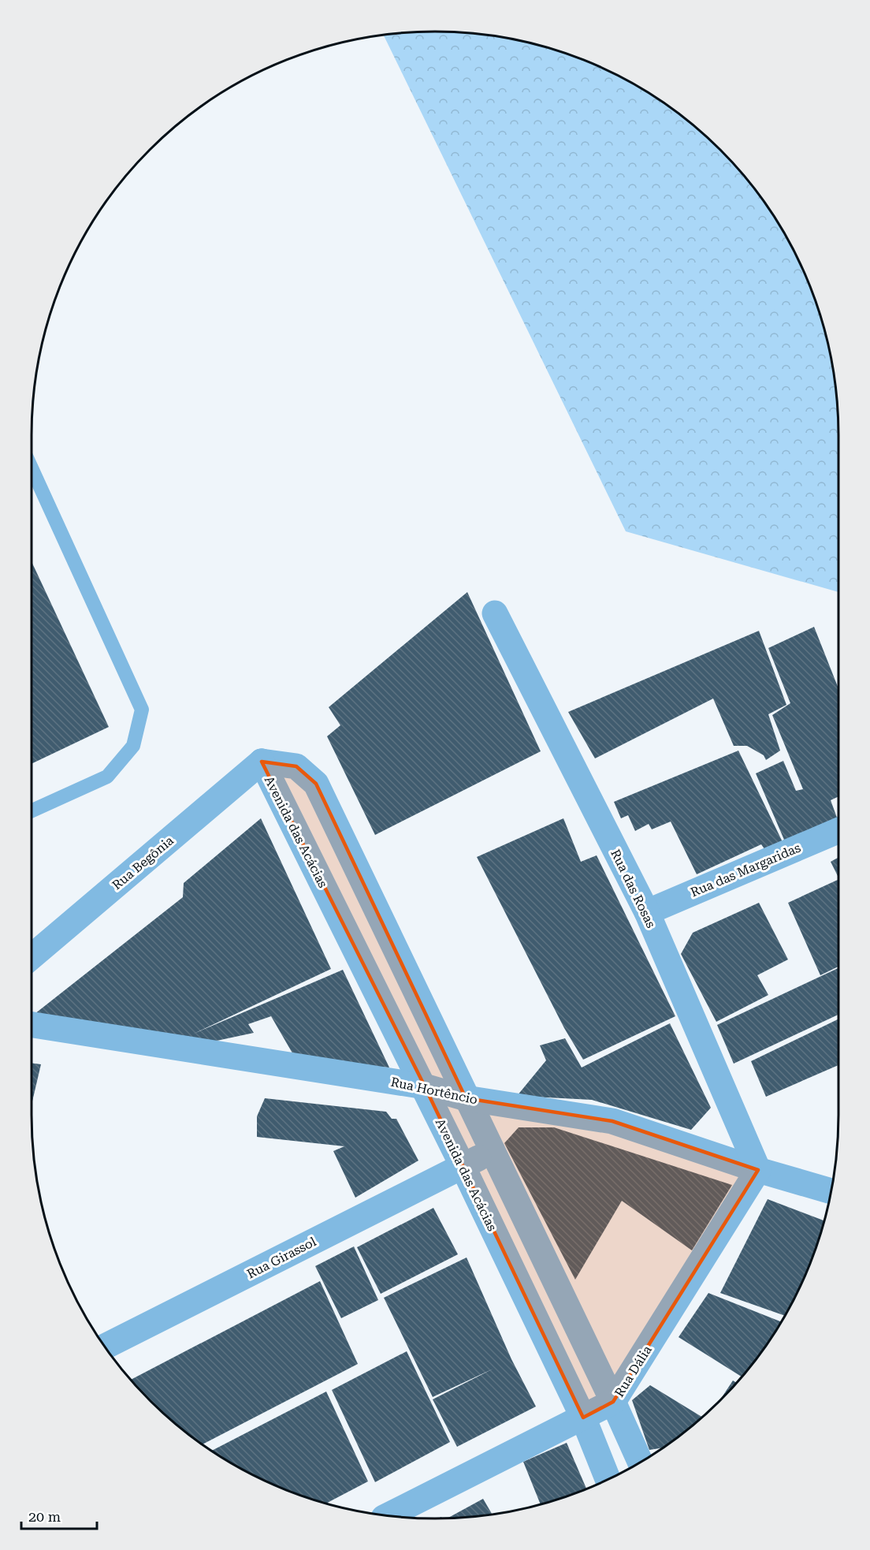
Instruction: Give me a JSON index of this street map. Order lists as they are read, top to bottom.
{
  "streets": {
    "street": [
      "Avenida das Acácias",
      "Rua Begônia",
      "Rua das Margaridas",
      "Rua das Rosas",
      "Rua Hortêncio",
      "Rua Girassol",
      "Rua Dália"
    ]
  },
  "crossings": [
    ["Avenida das Acácias", "Rua Begônia"],
    ["Avenida das Acácias", "Rua Hortêncio"],
    ["Avenida das Acácias", "Rua Girassol"],
    ["Avenida das Acácias", "Rua Dália"],
    ["Rua das Margaridas", "Rua das Rosas"],
    ["Rua das Rosas", "Rua Hortêncio"],
    ["Rua das Rosas", "Rua Dália"],
    ["Rua Hortêncio", "Rua Dália"]
  ],
  "scale_bar": "20 m"
}
